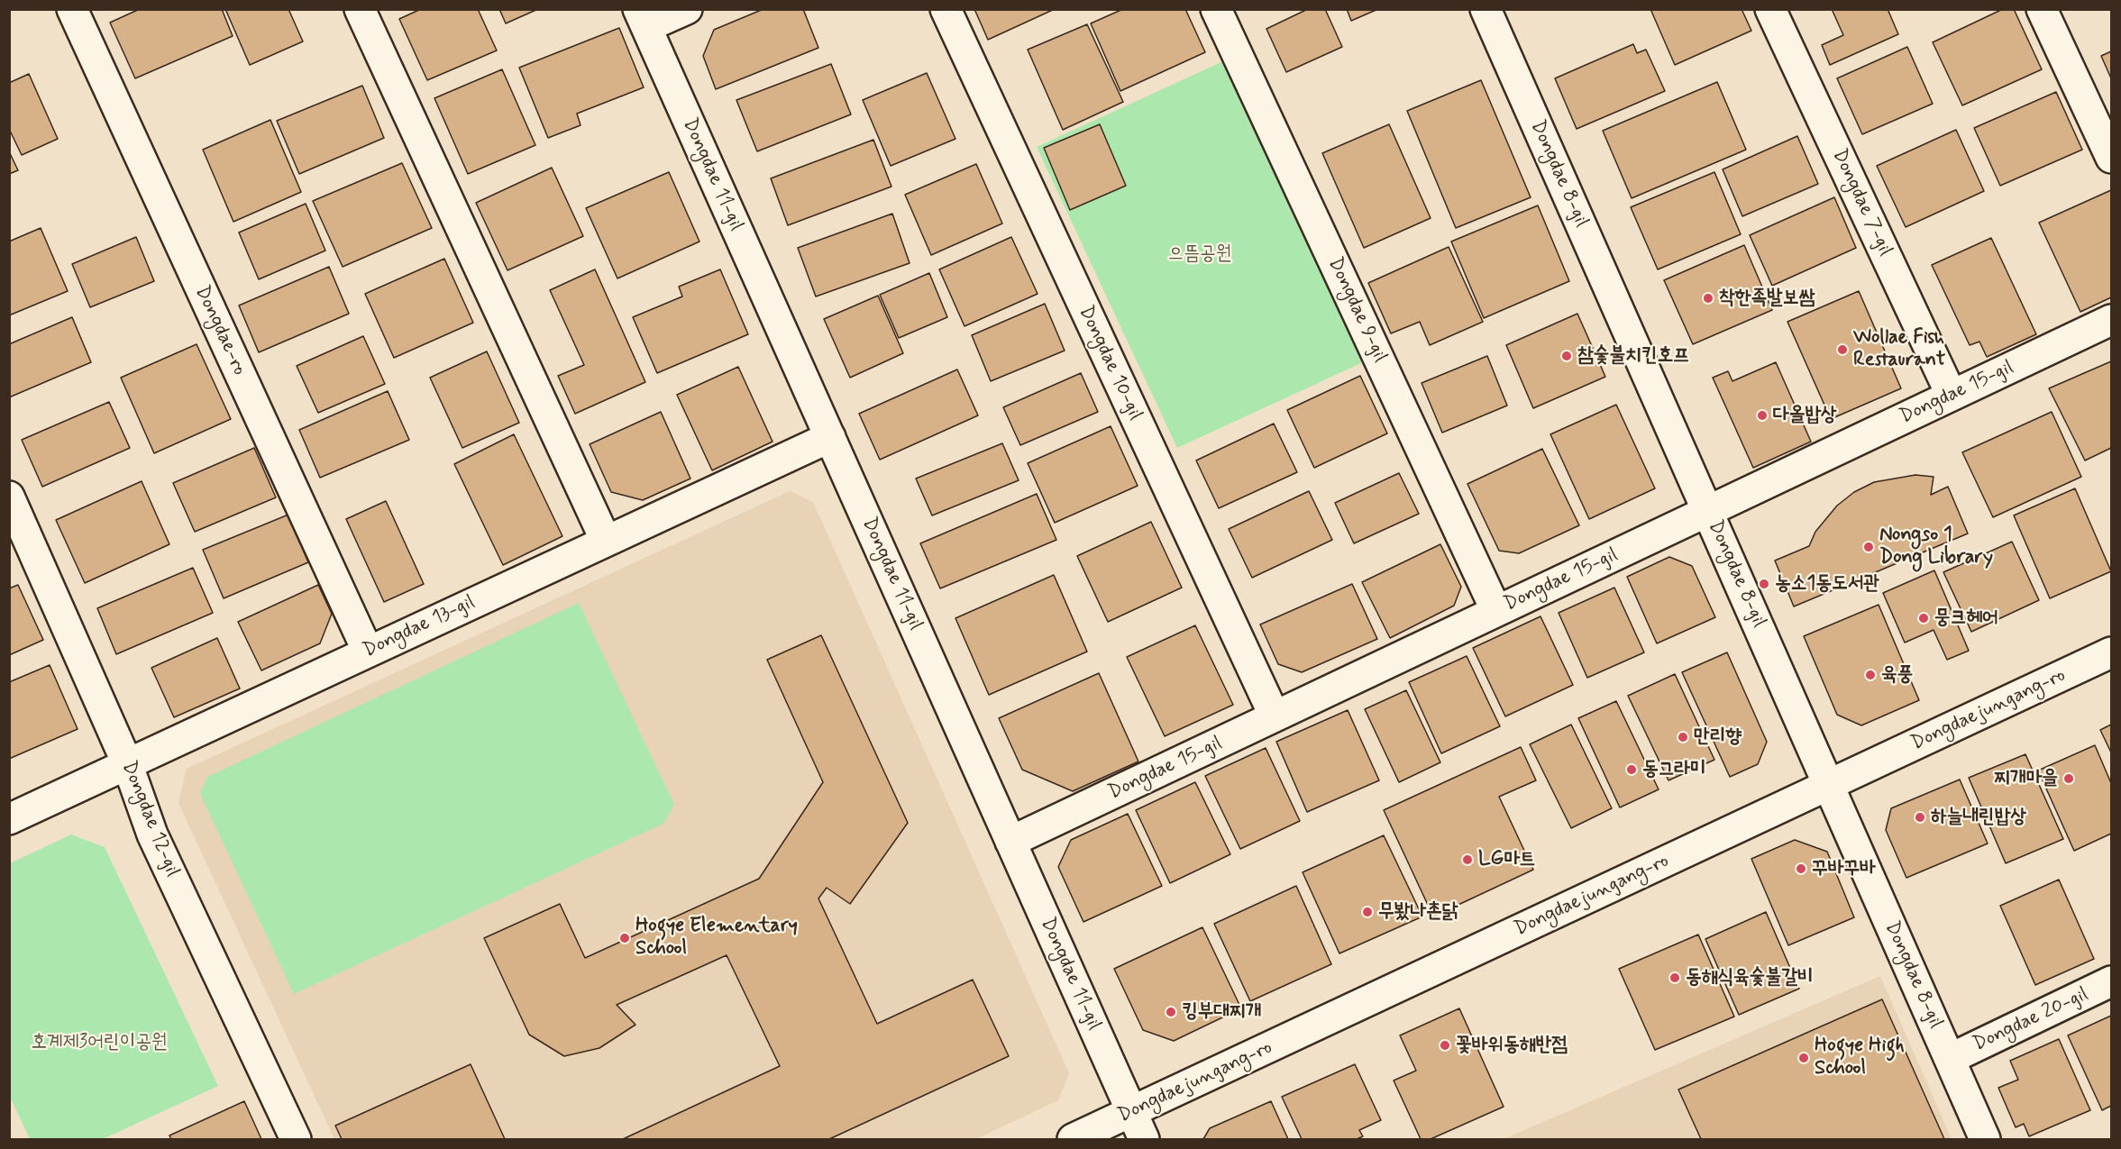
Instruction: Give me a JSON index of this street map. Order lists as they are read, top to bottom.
{
  "streets": {
    "street": [
      "Dongdae 8-gil",
      "Dongdae 11-gil",
      "Dongdae 7-gil",
      "Dongdae 9-gil",
      "Dongdae-ro",
      "Dongdae 10-gil",
      "Dongdae 15-gil",
      "Dongdae 13-gil",
      "Dongdaejungang-ro",
      "Dongdae 12-gil",
      "Dongdae 20-gil"
    ]
  },
  "crossings": [
    ["Dongdae 8-gil", "Dongdae 15-gil"],
    ["Dongdae 8-gil", "Dongdaejungang-ro"],
    ["Dongdae 8-gil", "Dongdae 20-gil"],
    ["Dongdae 11-gil", "Dongdae 15-gil"],
    ["Dongdae 11-gil", "Dongdae 13-gil"],
    ["Dongdae 11-gil", "Dongdaejungang-ro"],
    ["Dongdae 7-gil", "Dongdae 15-gil"],
    ["Dongdae 9-gil", "Dongdae 15-gil"],
    ["Dongdae-ro", "Dongdae 13-gil"],
    ["Dongdae 10-gil", "Dongdae 15-gil"],
    ["Dongdae 13-gil", "Dongdae 12-gil"]
  ],
  "parks": ["으뜸공원", "호계제3어린이공원"],
  "places": [
    "착한족발보쌈",
    "Wollae Fish Restaurant",
    "참숯불치킨호프",
    "다올밥상",
    "Nongso 1 Dong Library",
    "농소1동도서관",
    "뭉크헤어",
    "육풍",
    "만리향",
    "동그라미",
    "찌개마을",
    "하늘내린밥상",
    "LG마트",
    "꾸바꾸바",
    "무봤나촌닭",
    "Hogye Elementary School",
    "동해식육숯불갈비",
    "킹부대찌개",
    "꽃바위동해반점",
    "Hogye High School"
  ]
}
